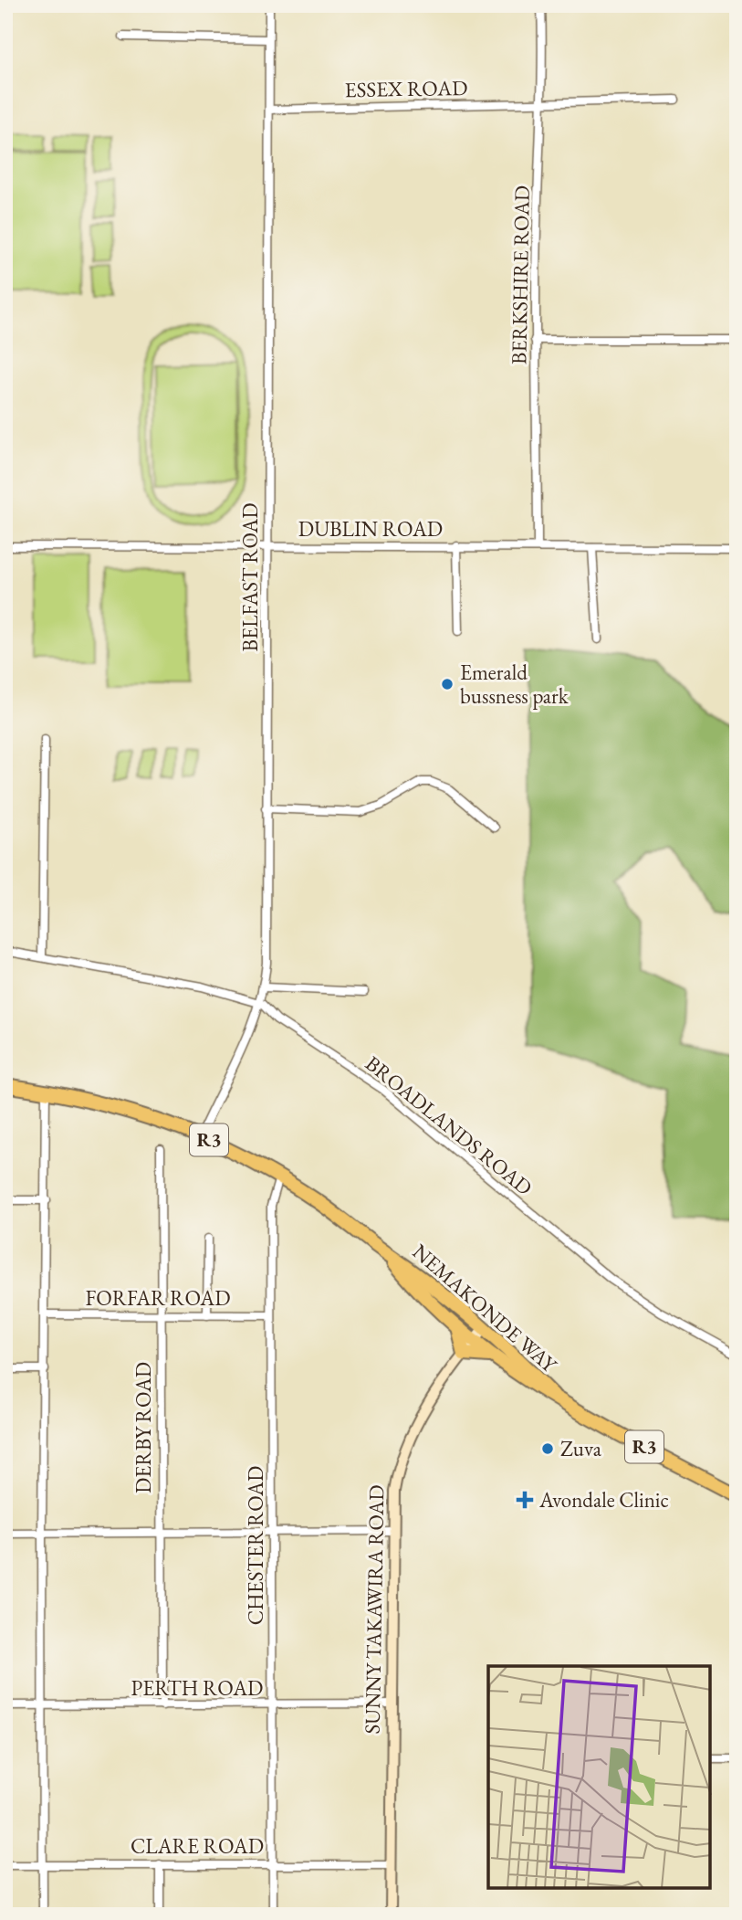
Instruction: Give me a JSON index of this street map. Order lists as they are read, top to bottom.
{
  "streets": {
    "highway": ["R3", "NEMAKONDE WAY"],
    "main road": ["SUNNY TAKAWIRA ROAD"],
    "street": [
      "ESSEX ROAD",
      "BERKSHIRE ROAD",
      "DUBLIN ROAD",
      "BELFAST ROAD",
      "BROADLANDS ROAD",
      "FORFAR ROAD",
      "DERBY ROAD",
      "CHESTER ROAD",
      "PERTH ROAD",
      "CLARE ROAD"
    ]
  },
  "crossings": [
    ["ESSEX ROAD", "BERKSHIRE ROAD"],
    ["ESSEX ROAD", "BELFAST ROAD"],
    ["BERKSHIRE ROAD", "DUBLIN ROAD"],
    ["DUBLIN ROAD", "BELFAST ROAD"],
    ["BELFAST ROAD", "BROADLANDS ROAD"],
    ["BELFAST ROAD", "NEMAKONDE WAY"],
    ["FORFAR ROAD", "DERBY ROAD"],
    ["FORFAR ROAD", "CHESTER ROAD"],
    ["NEMAKONDE WAY", "CHESTER ROAD"],
    ["NEMAKONDE WAY", "SUNNY TAKAWIRA ROAD"],
    ["DERBY ROAD", "PERTH ROAD"],
    ["CHESTER ROAD", "PERTH ROAD"],
    ["CHESTER ROAD", "CLARE ROAD"],
    ["SUNNY TAKAWIRA ROAD", "PERTH ROAD"],
    ["SUNNY TAKAWIRA ROAD", "CLARE ROAD"]
  ],
  "places": {
    "other": ["Emerald bussness park", "Zuva"],
    "health": ["Avondale Clinic"]
  }
}
